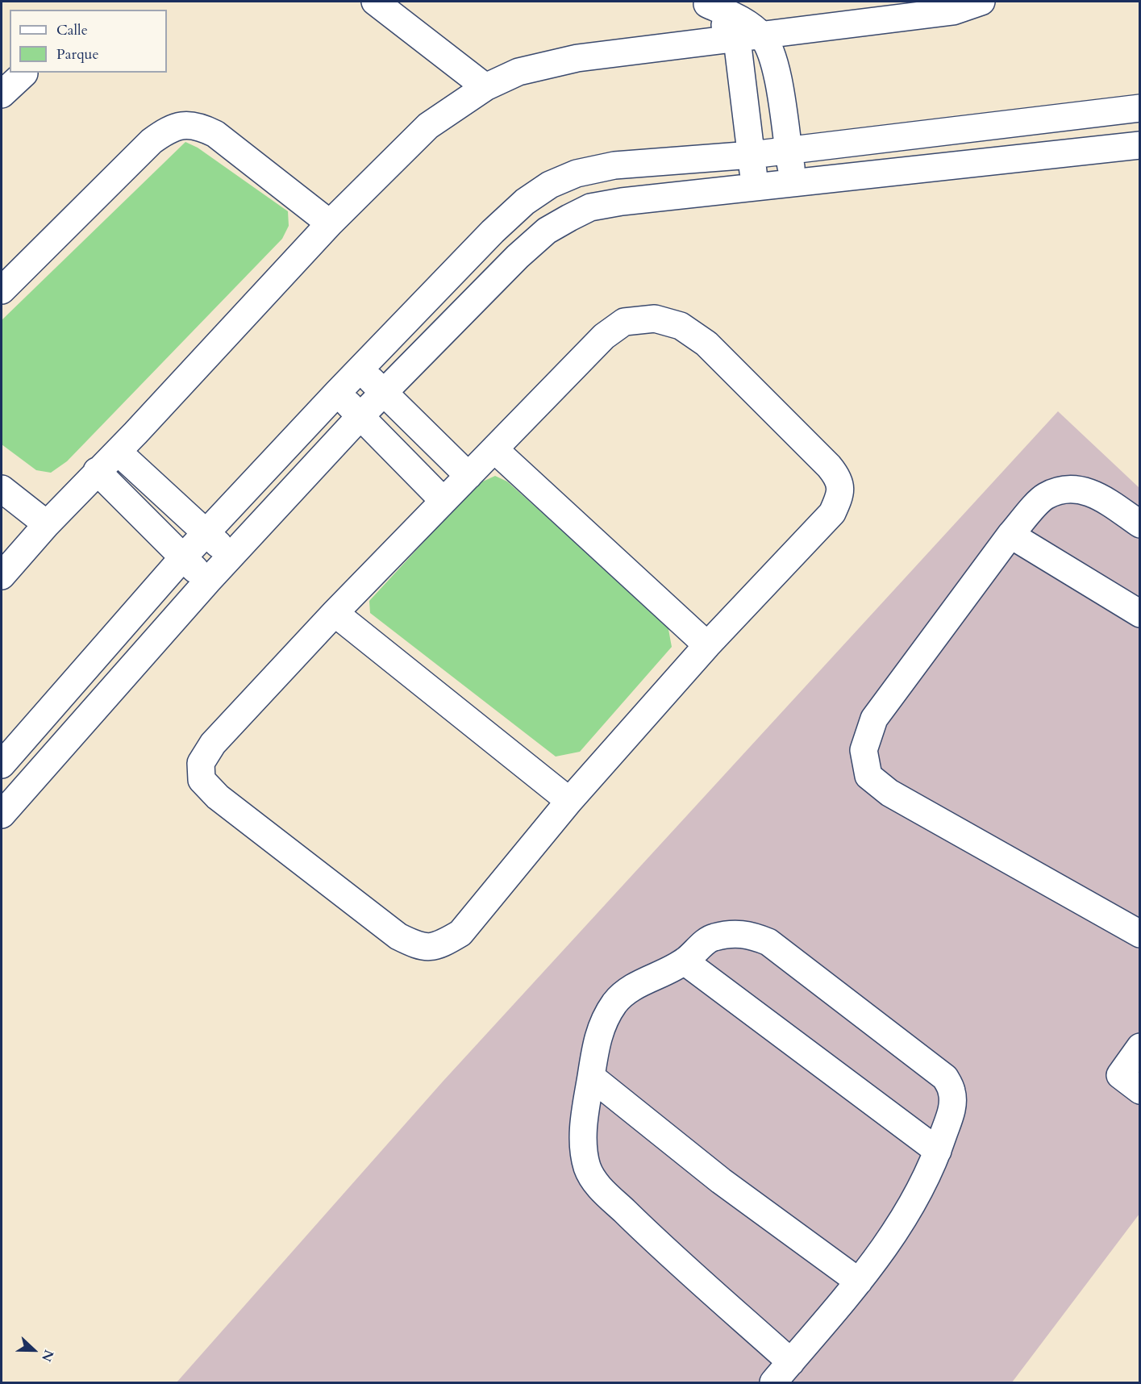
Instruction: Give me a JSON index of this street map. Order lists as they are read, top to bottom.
{
  "legend": ["Calle", "Parque"],
  "north": "right"
}
